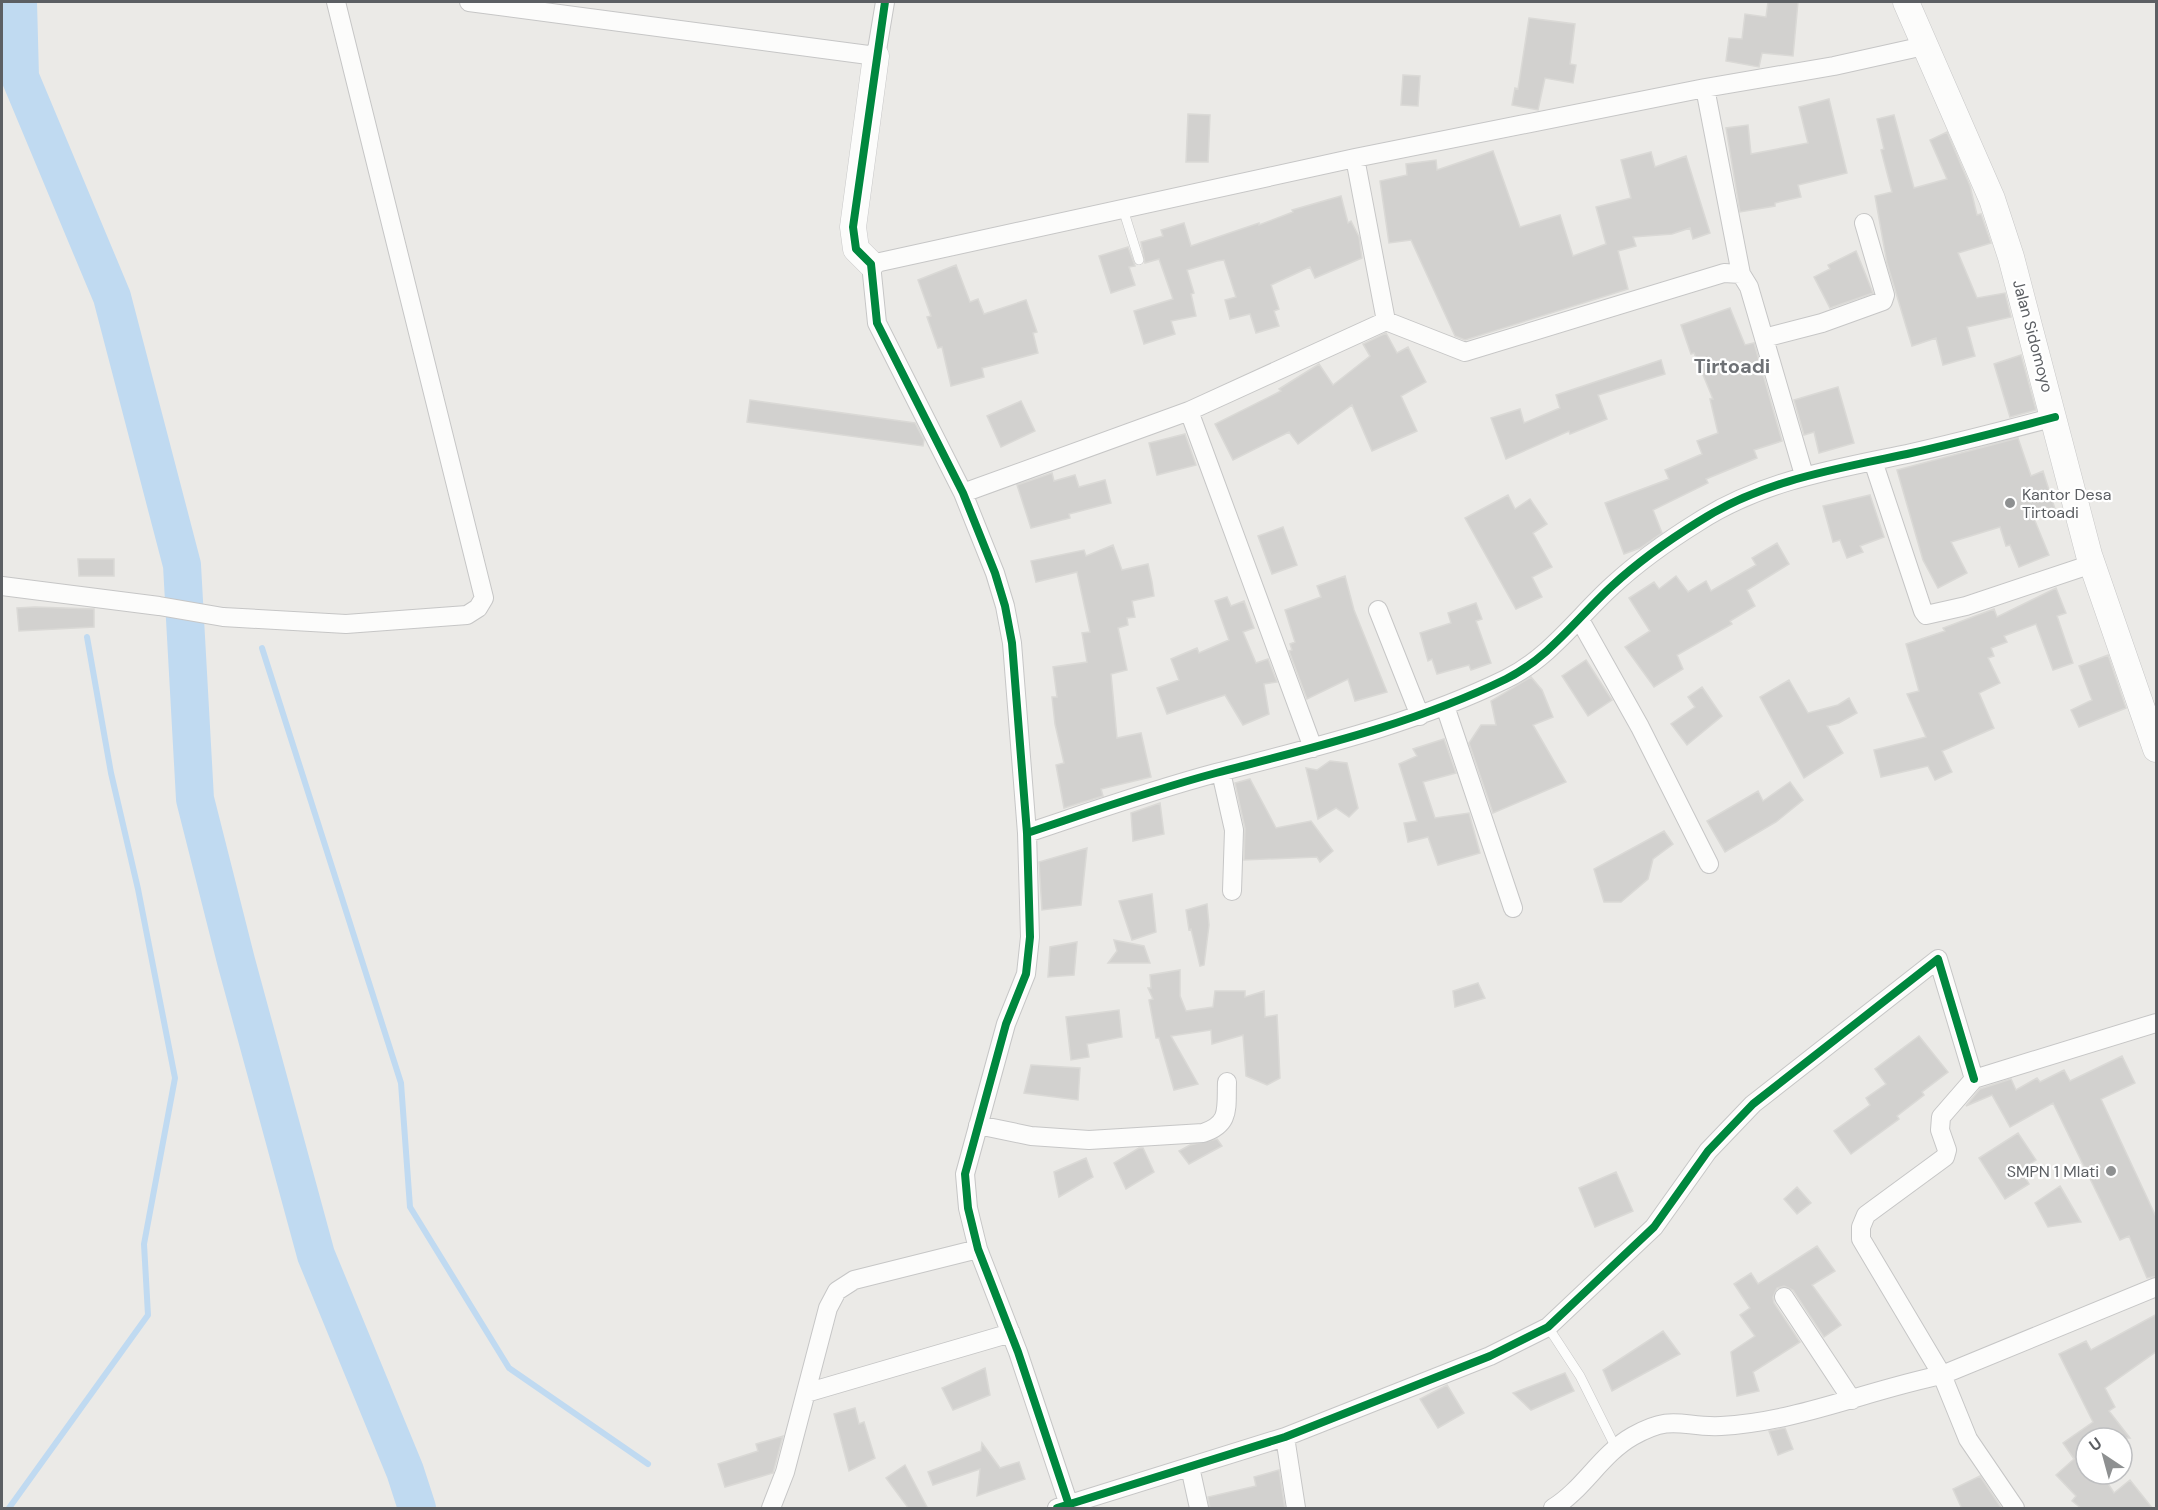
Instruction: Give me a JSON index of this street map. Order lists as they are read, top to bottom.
{
  "streets": {
    "main road": ["Jalan Sidomoyo"]
  },
  "districts": ["Tirtoadi"],
  "places": ["Kantor Desa Tirtoadi", "SMPN 1 Mlati"],
  "north": "top left"
}
